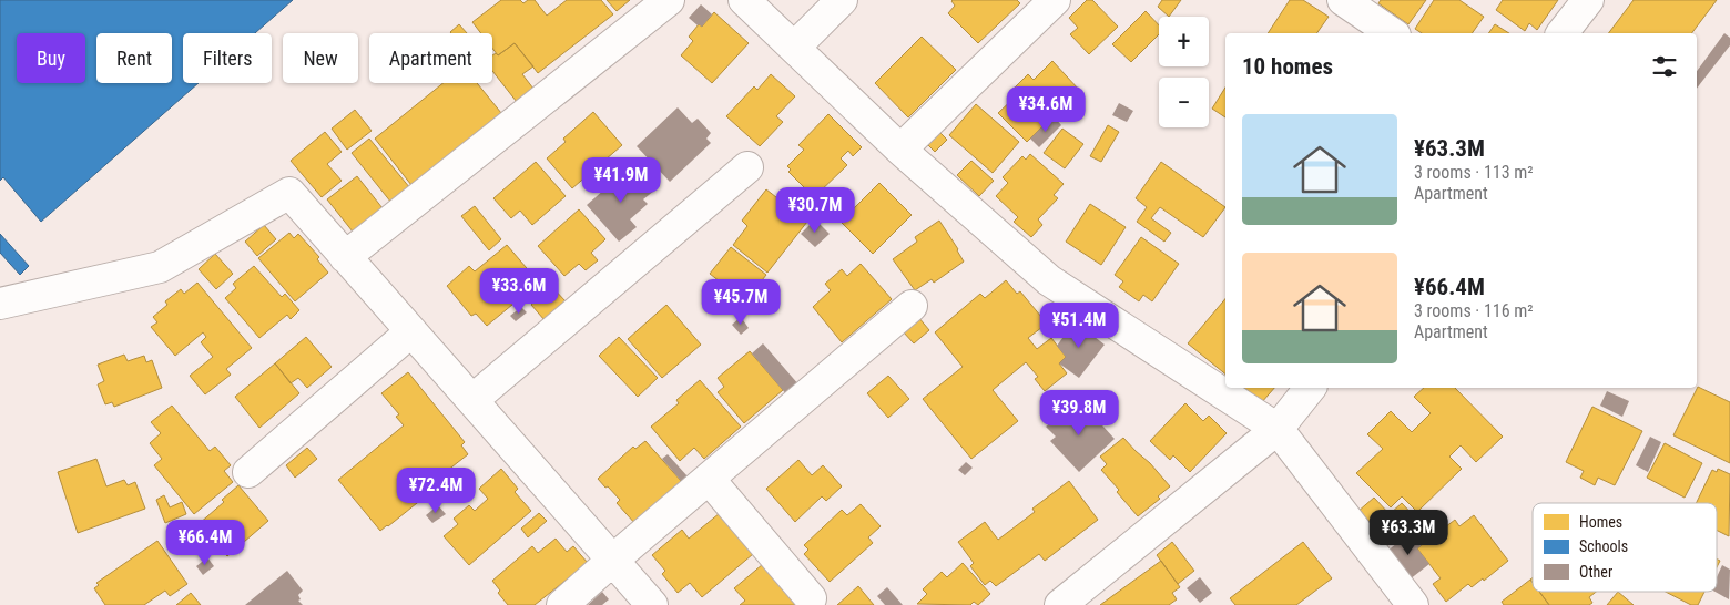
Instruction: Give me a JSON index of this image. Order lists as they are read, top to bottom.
{
  "legend": ["Homes", "Schools", "Other"],
  "page": {
    "map_buttons": ["+", "−"],
    "chip": [
      "Buy",
      "Rent",
      "Filters",
      "New",
      "Apartment"
    ],
    "heading": "10 homes",
    "price": [
      "¥34.6M",
      "¥41.9M",
      "¥30.7M",
      "¥33.6M",
      "¥45.7M",
      "¥51.4M",
      "¥39.8M",
      "¥72.4M",
      "¥63.3M",
      "¥66.4M"
    ],
    "list": [
      {
        "name": "¥63.3M",
        "note": "3 rooms · 113 m² · Apartment"
      },
      {
        "name": "¥66.4M",
        "note": "3 rooms · 116 m² · Apartment"
      }
    ]
  }
}
